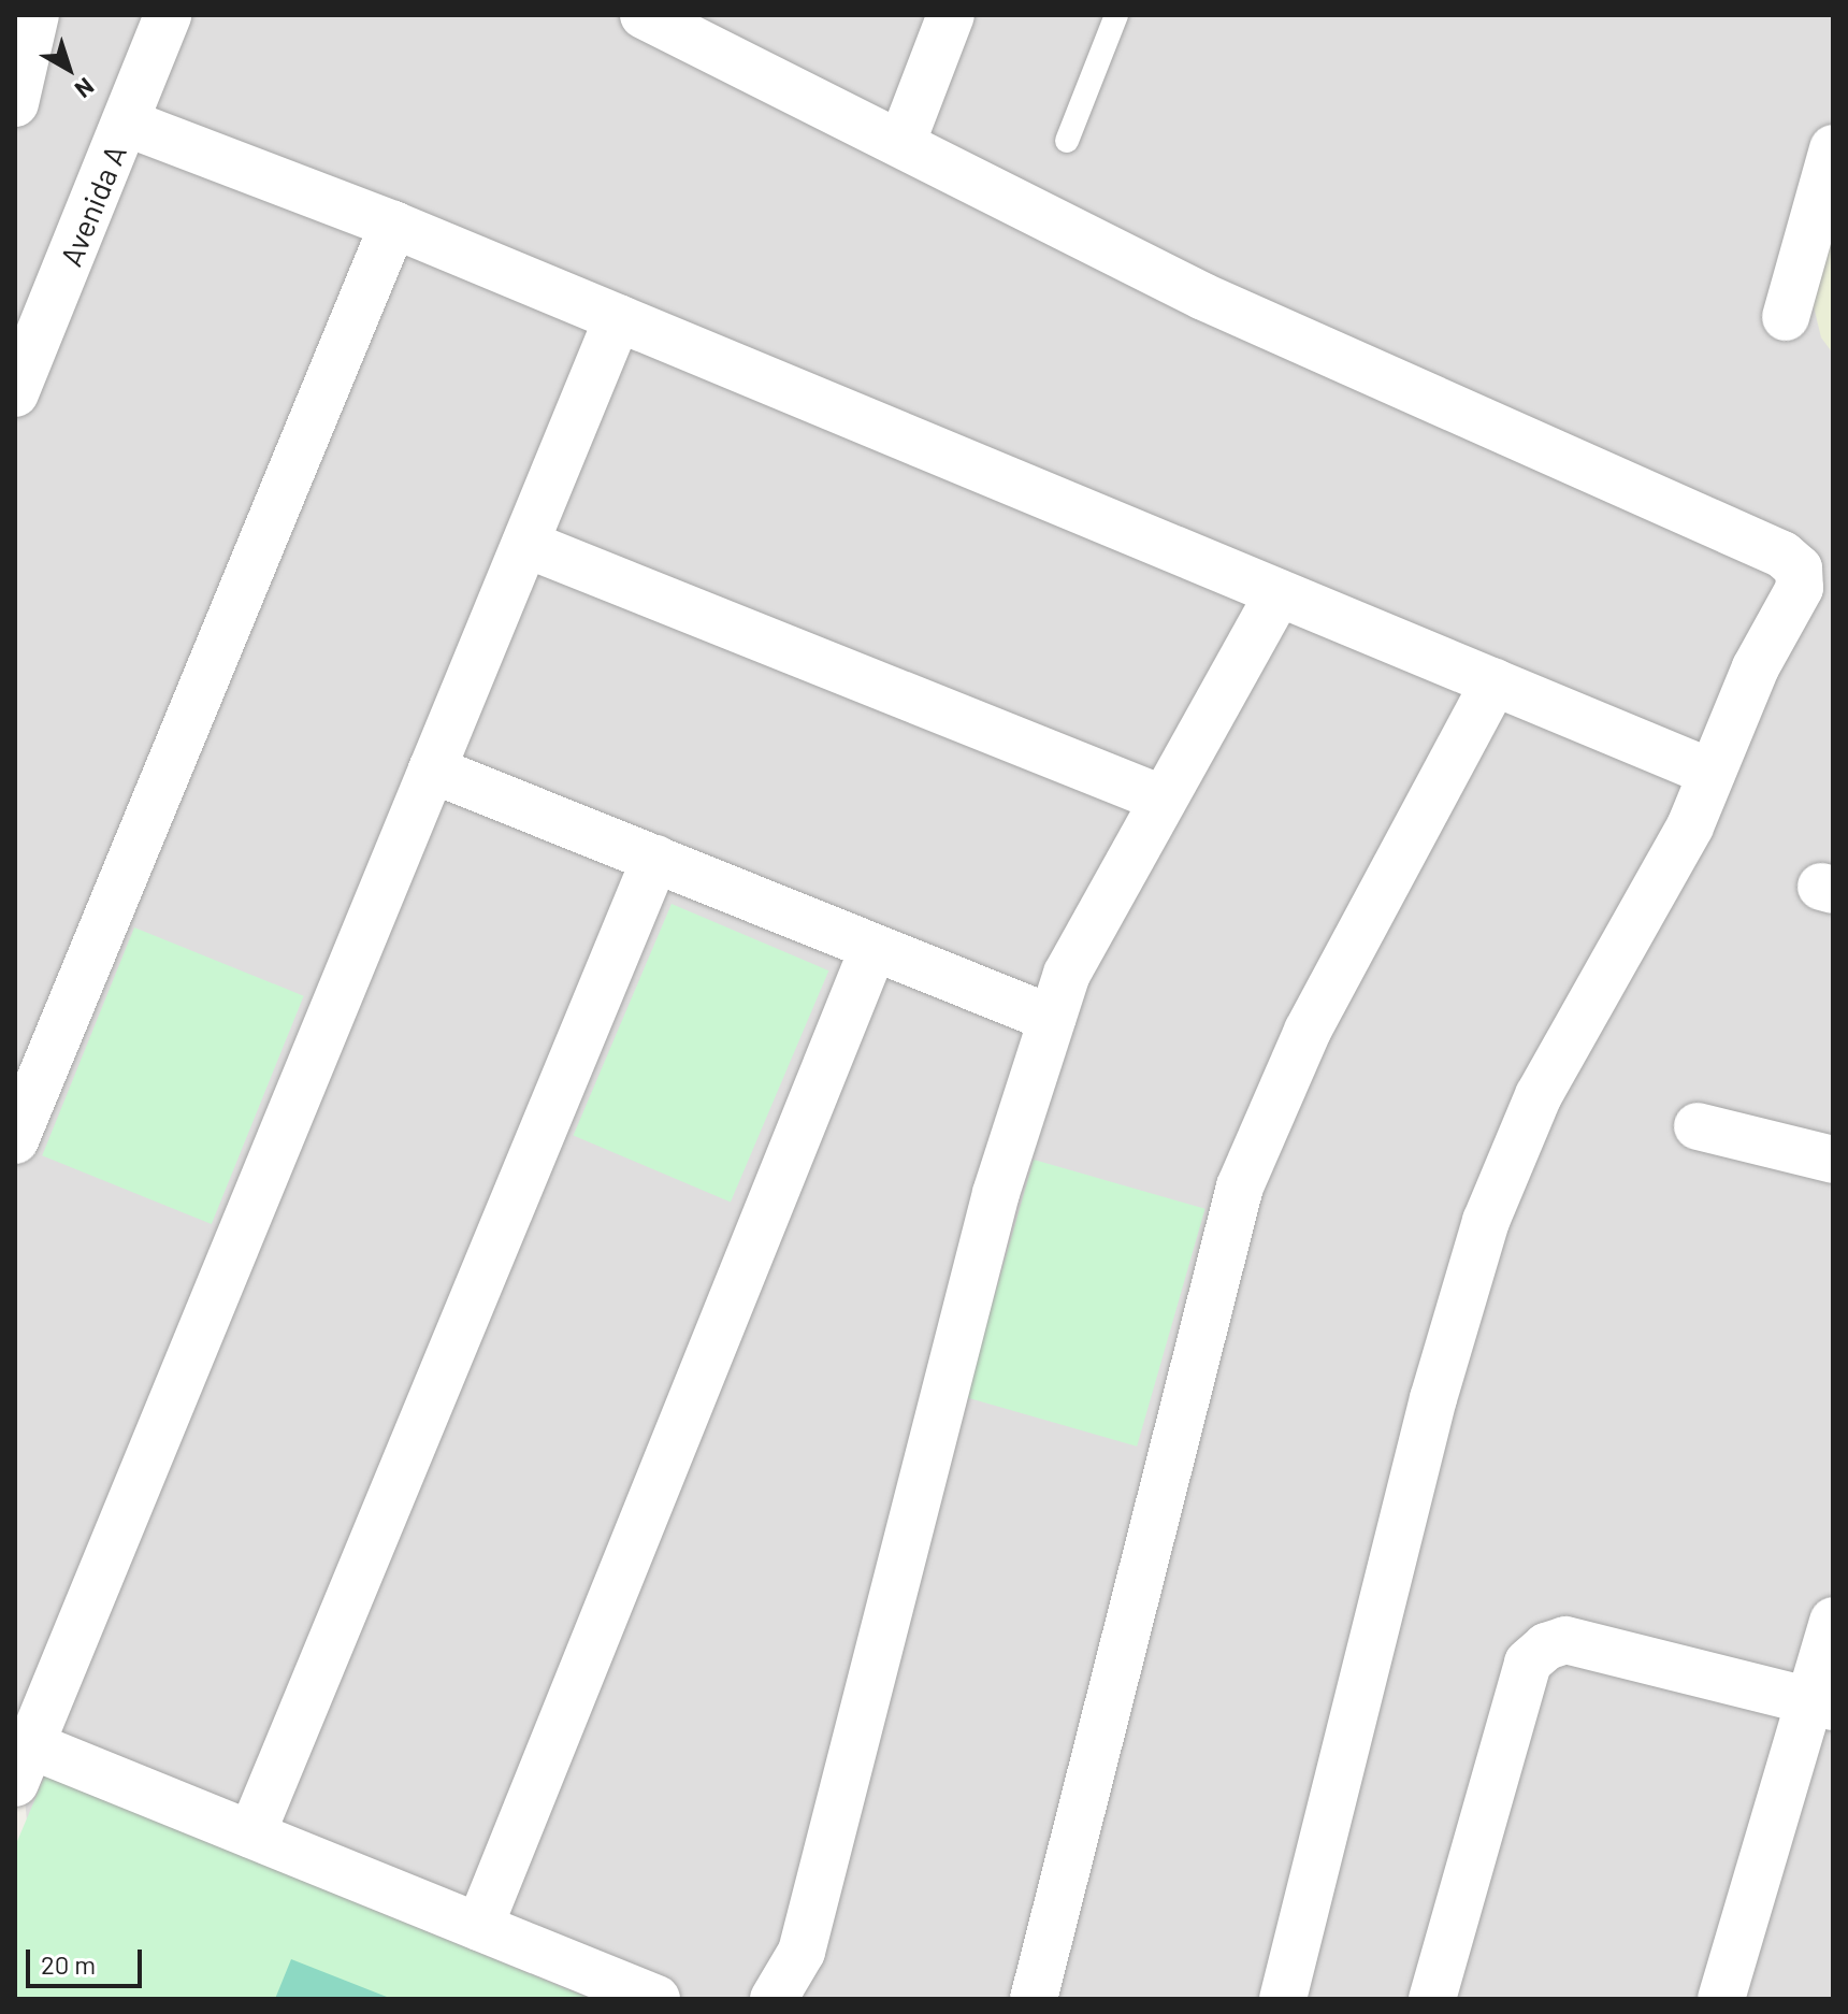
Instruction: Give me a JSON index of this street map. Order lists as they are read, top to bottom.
{
  "streets": {
    "street": ["Avenida A"]
  },
  "scale_bar": "20 m",
  "north": "bottom right"
}
